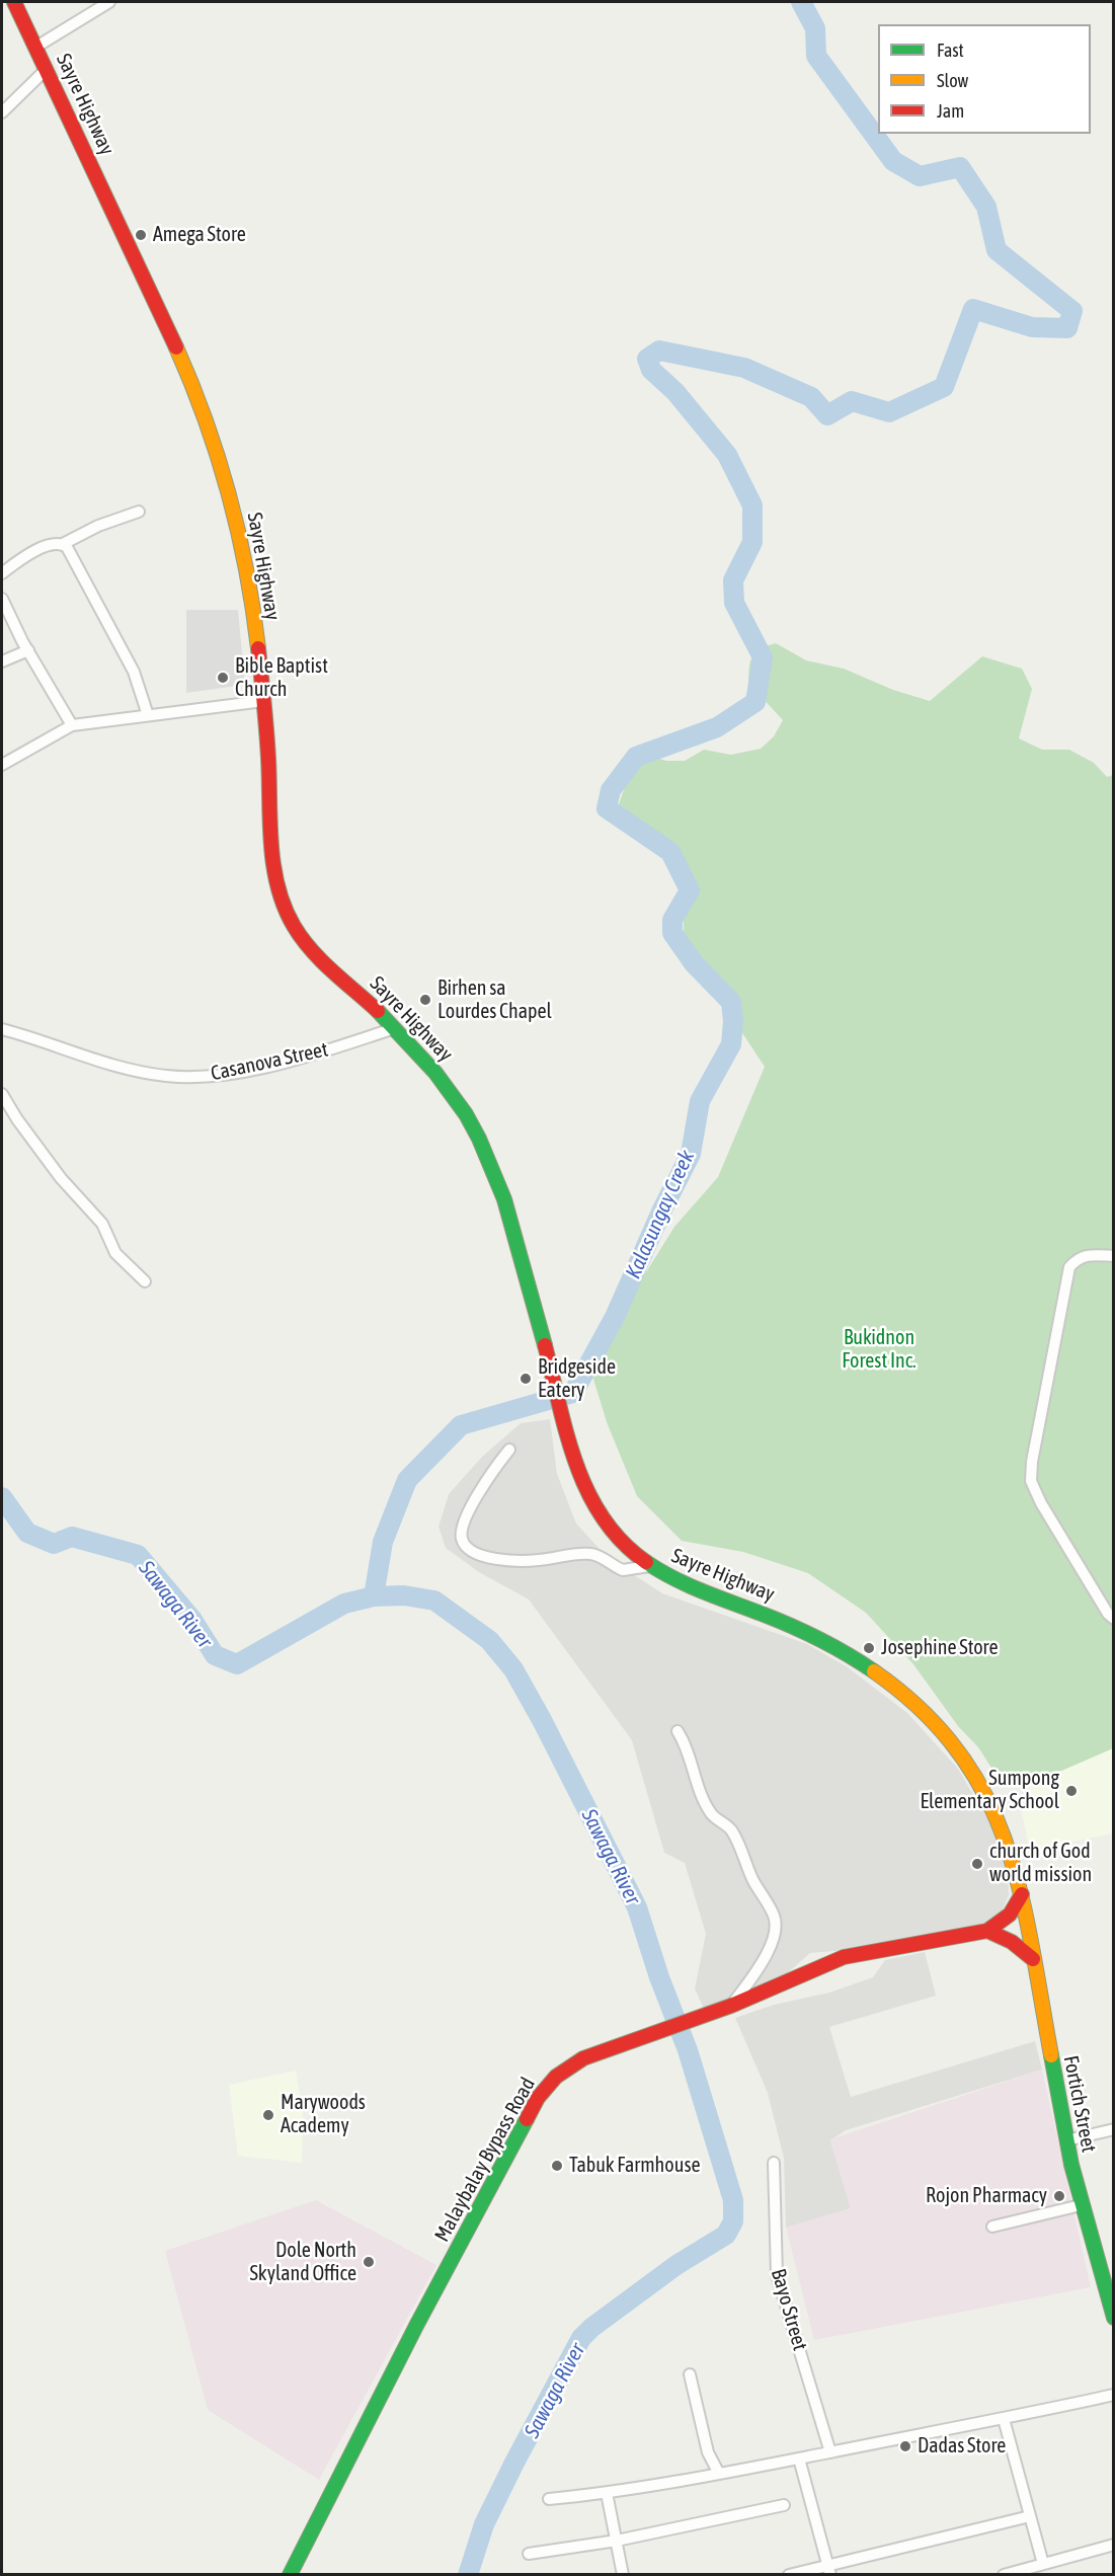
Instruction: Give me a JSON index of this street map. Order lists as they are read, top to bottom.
{
  "streets": {
    "main road": ["Sayre Highway", "Fortich Street", "Malaybalay Bypass Road"],
    "street": ["Casanova Street", "Bayo Street"]
  },
  "crossings": [
    ["Sayre Highway", "Casanova Street"],
    ["Sayre Highway", "Fortich Street"],
    ["Sayre Highway", "Malaybalay Bypass Road"],
    ["Fortich Street", "Malaybalay Bypass Road"]
  ],
  "water": ["Kalasungay Creek", "Sawaga River"],
  "parks": ["Bukidnon Forest Inc."],
  "places": [
    "Amega Store",
    "Bible Baptist Church",
    "Birhen sa Lourdes Chapel",
    "Bridgeside Eatery",
    "Josephine Store",
    "Sumpong Elementary School",
    "church of God world mission",
    "Marywoods Academy",
    "Tabuk Farmhouse",
    "Rojon Pharmacy",
    "Dole North Skyland Office",
    "Dadas Store"
  ],
  "legend": ["Fast", "Slow", "Jam"]
}
